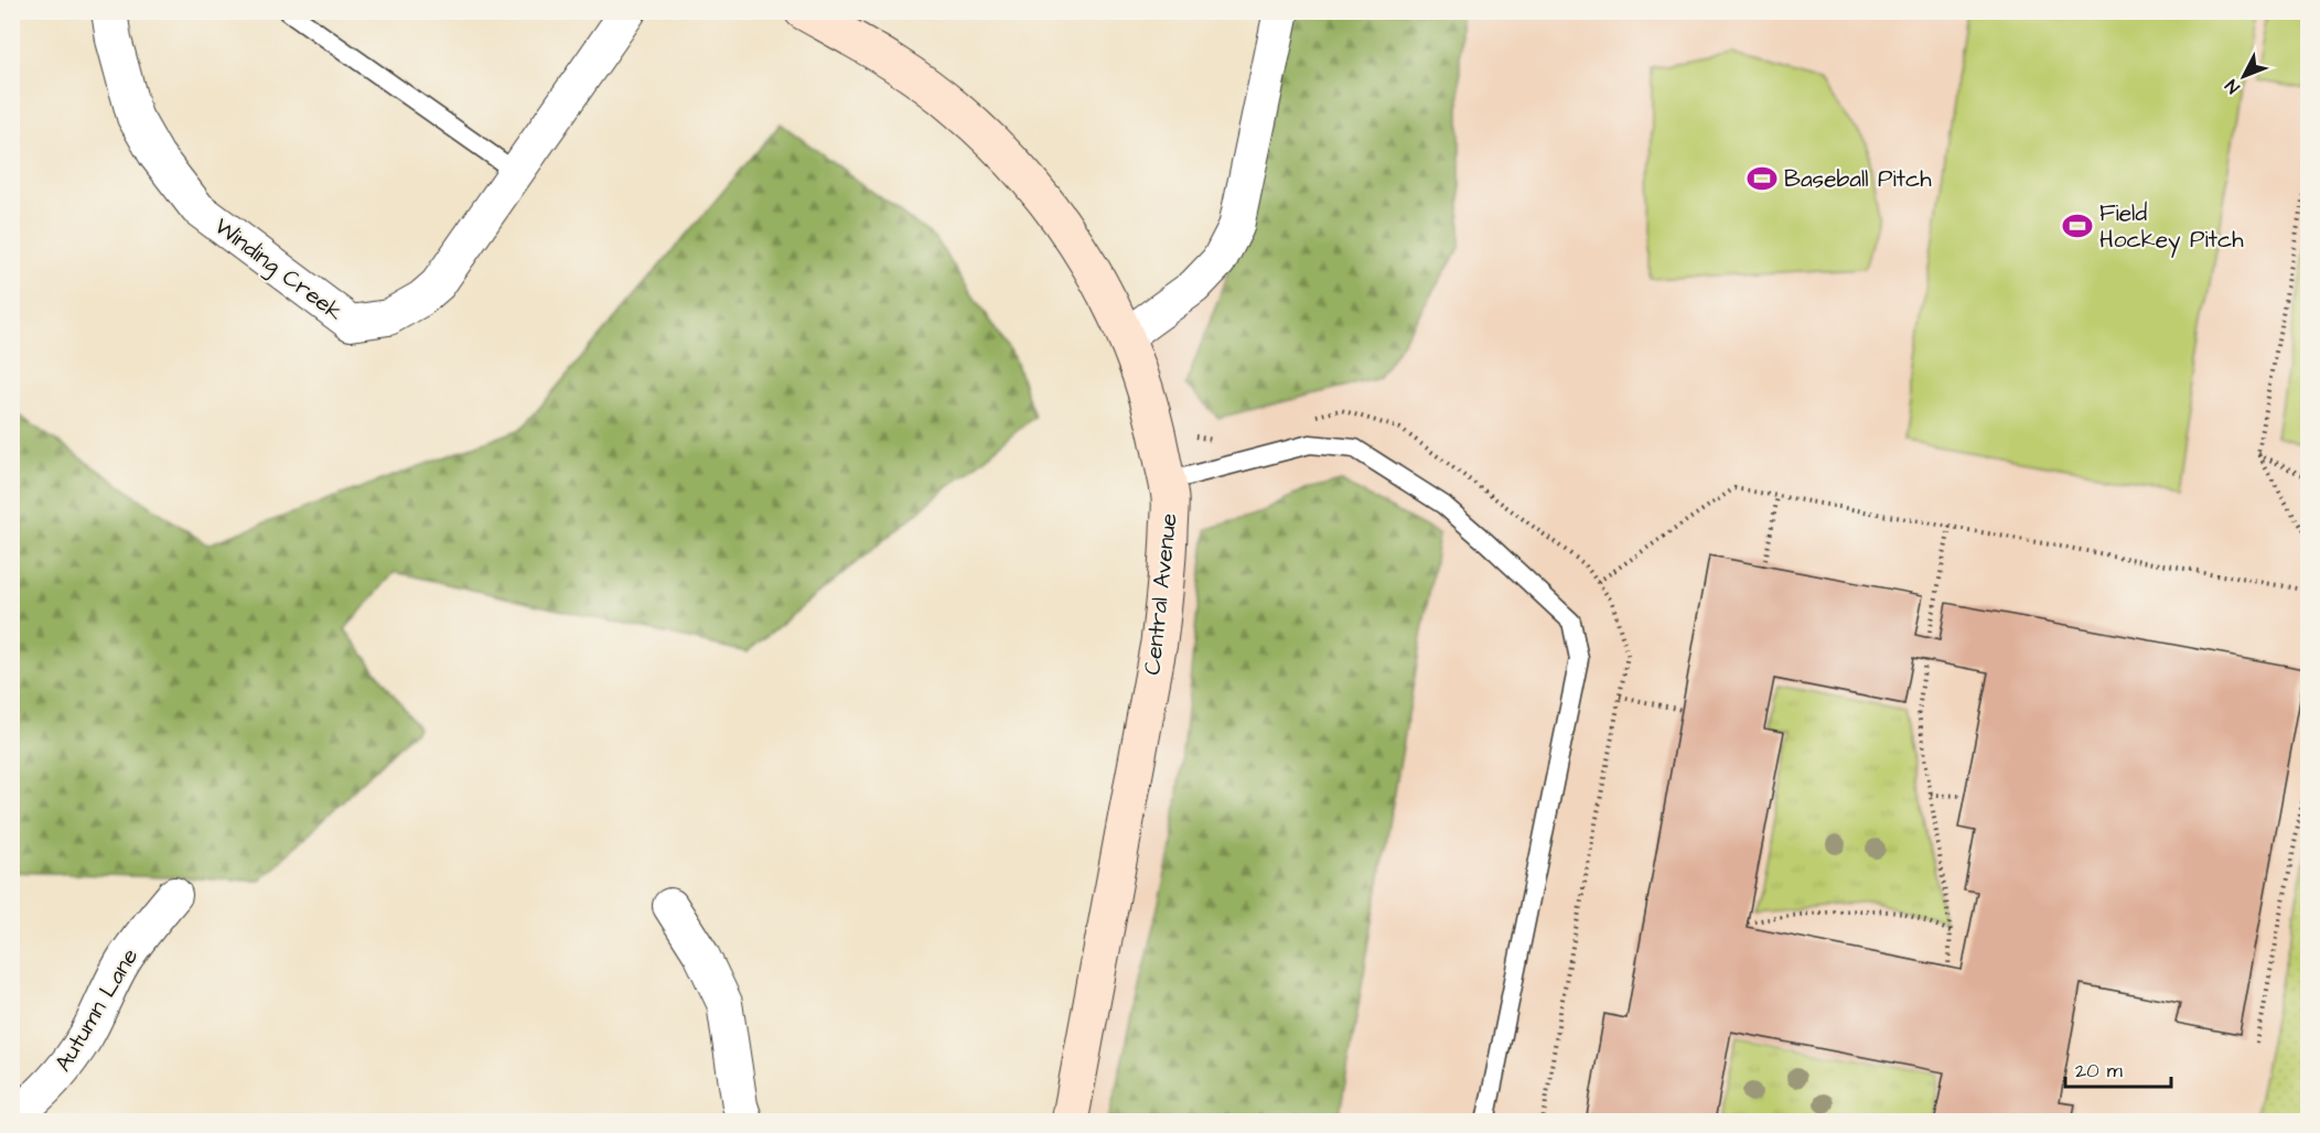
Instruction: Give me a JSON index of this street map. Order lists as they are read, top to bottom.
{
  "streets": {
    "street": ["Winding Creek", "Central Avenue", "Autumn Lane"]
  },
  "places": {
    "sports": ["Baseball Pitch", "Field Hockey Pitch"]
  },
  "scale_bar": "20 m",
  "north": "bottom left"
}
